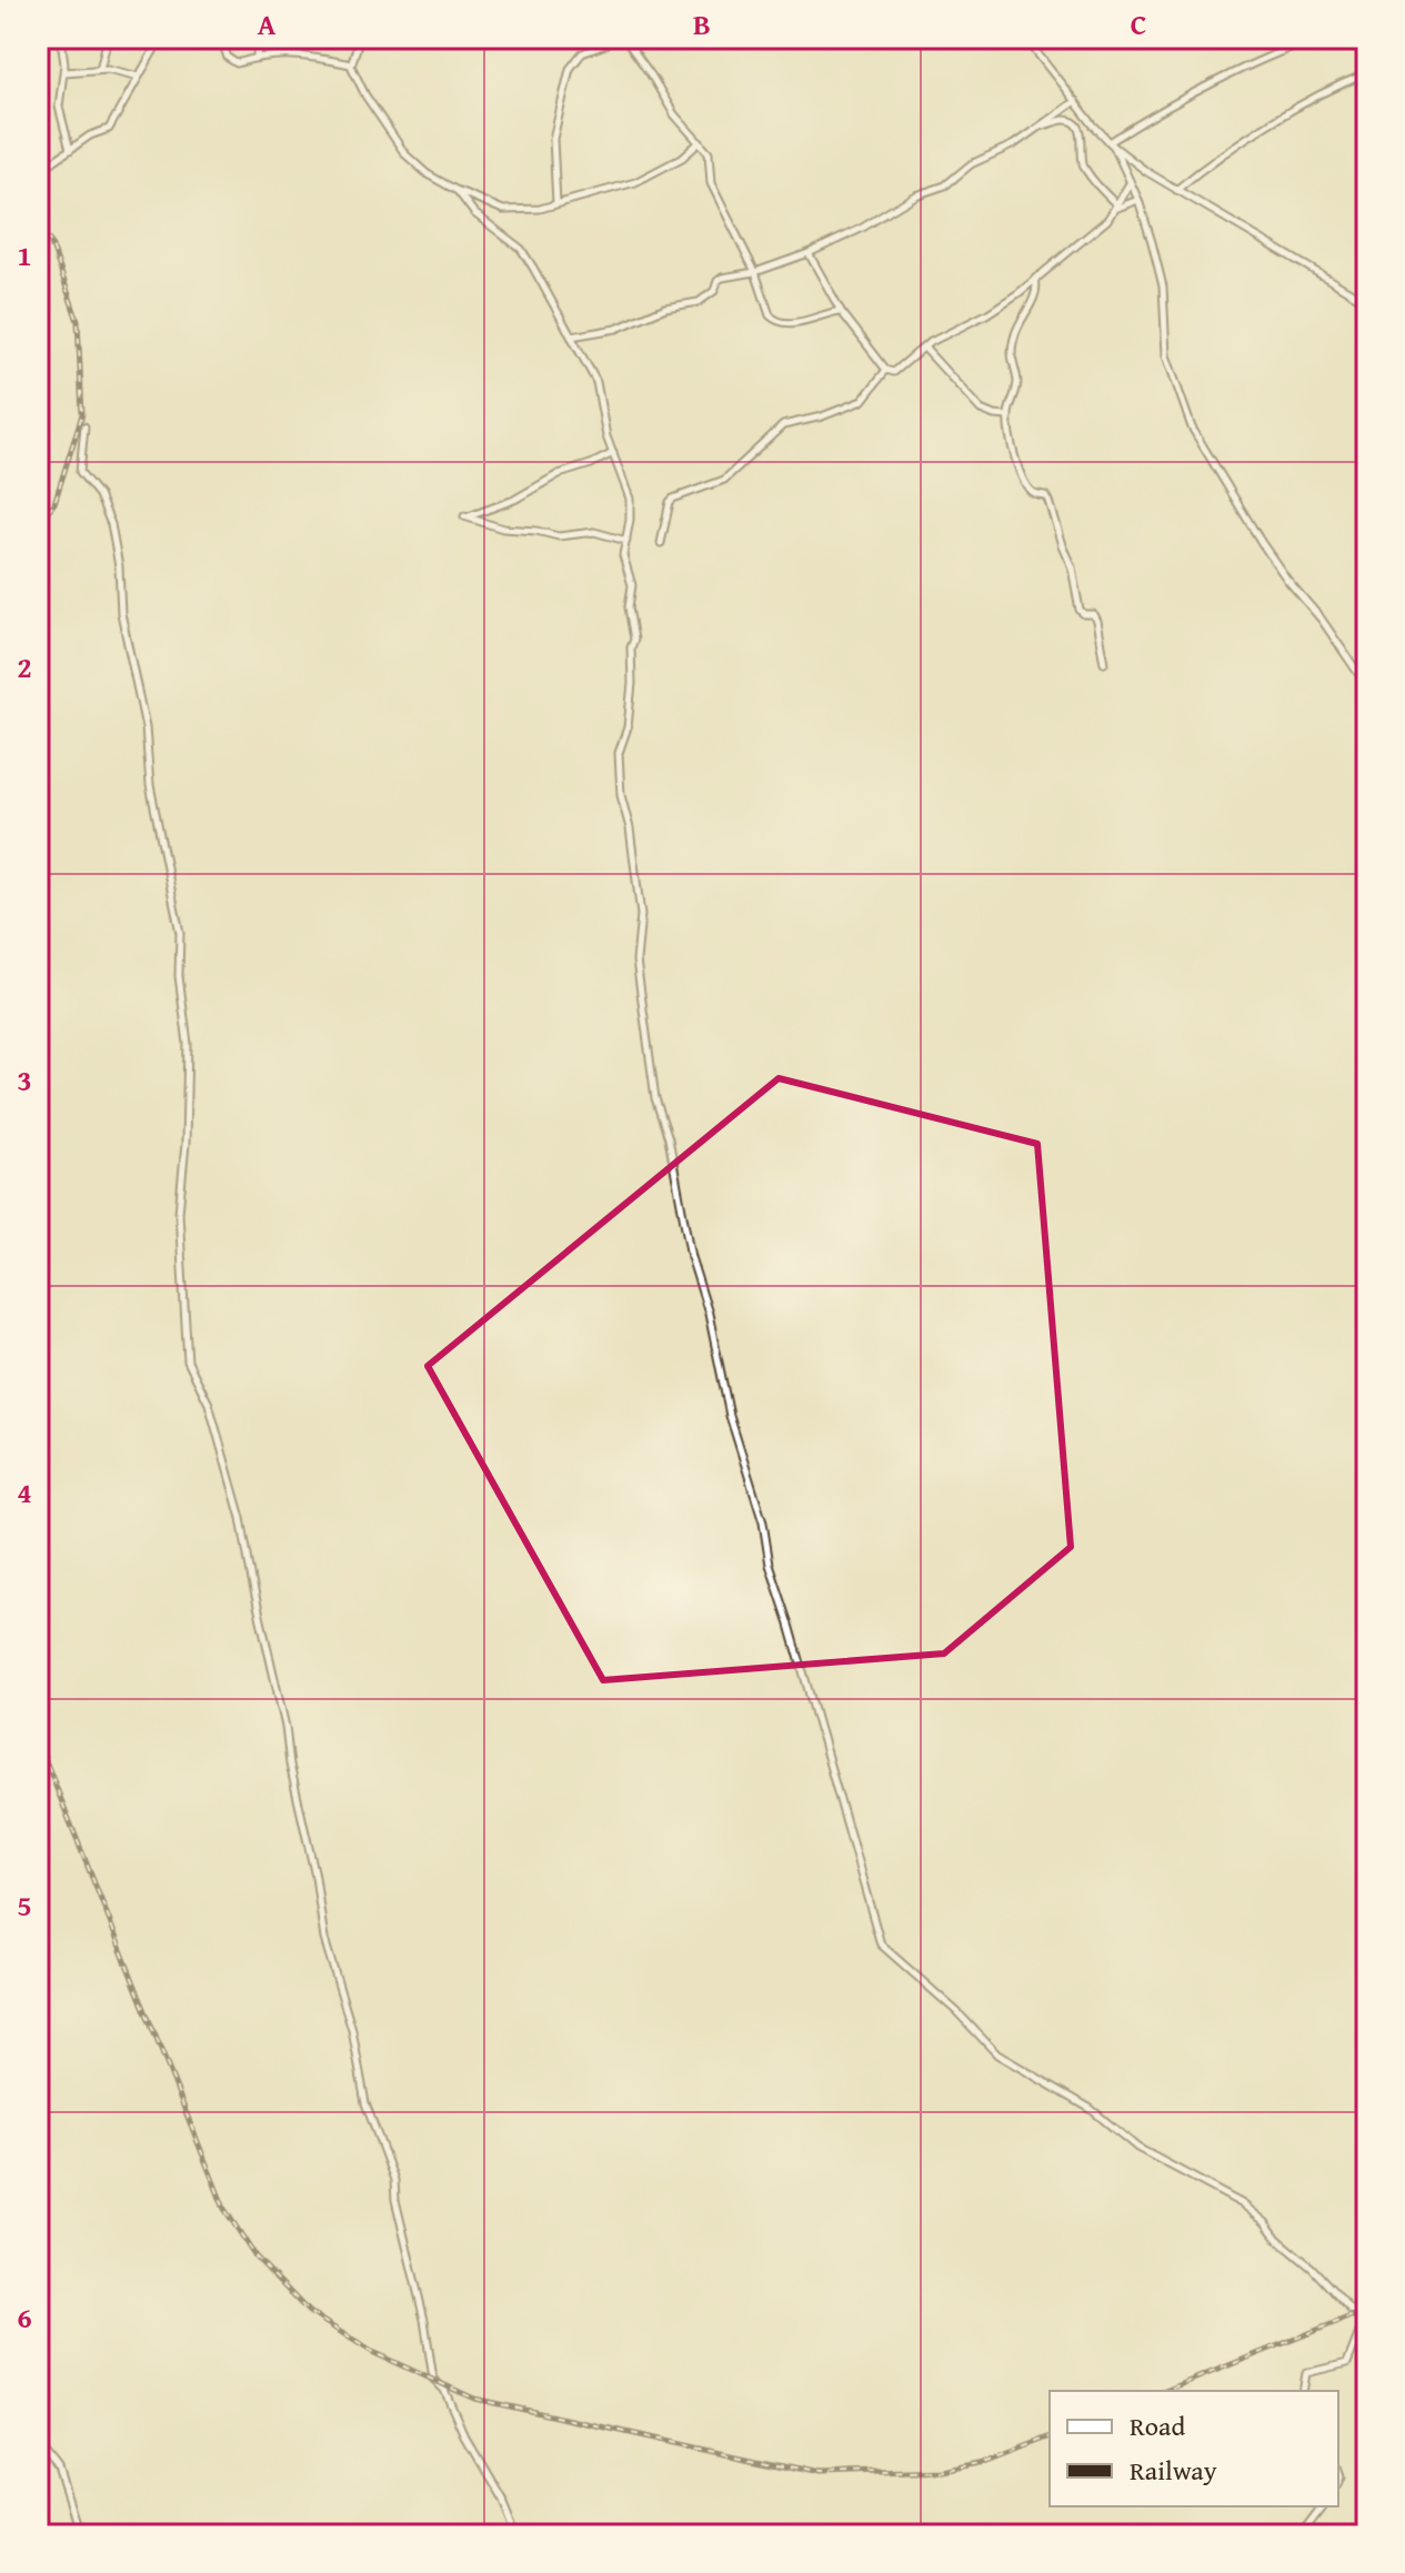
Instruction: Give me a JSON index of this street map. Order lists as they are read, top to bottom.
{
  "legend": ["Road", "Railway"],
  "grid": {
    "columns": ["A", "B", "C"],
    "rows": [
      "1",
      "2",
      "3",
      "4",
      "5",
      "6"
    ]
  }
}
